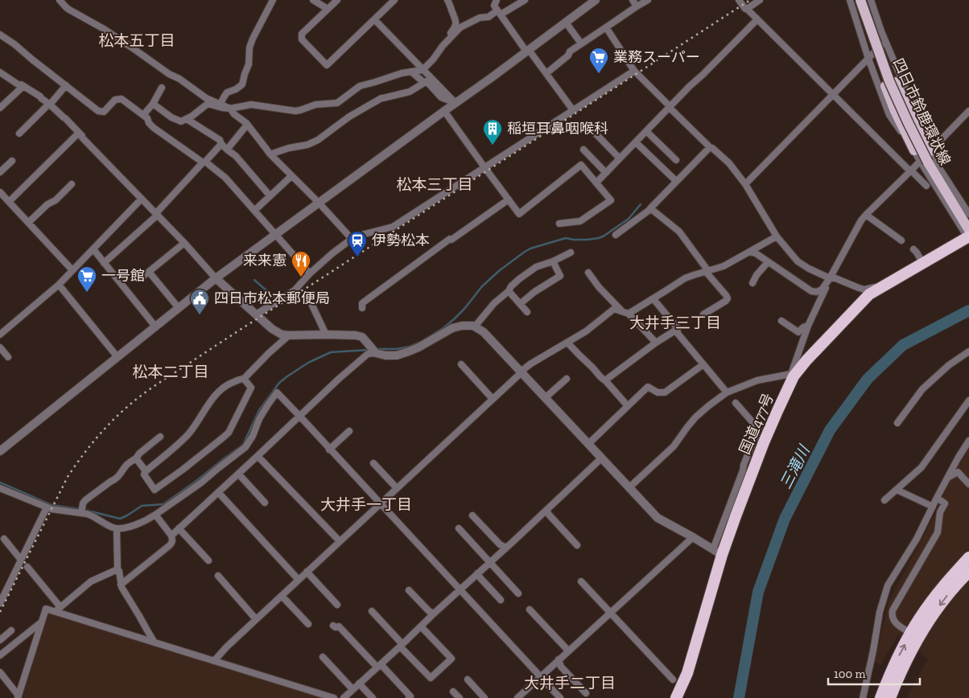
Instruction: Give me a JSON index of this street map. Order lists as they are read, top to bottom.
{
  "streets": {
    "highway": ["国道477号"],
    "main road": ["四日市鈴鹿環状線"]
  },
  "crossings": [
    ["四日市鈴鹿環状線", "国道477号"]
  ],
  "districts": [
    "松本五丁目",
    "松本三丁目",
    "大井手三丁目",
    "松本二丁目",
    "大井手一丁目",
    "大井手二丁目"
  ],
  "water": ["三滝川"],
  "places": {
    "supermarket": ["業務スーパー", "一号館"],
    "building": ["稲垣耳鼻咽喉科"],
    "station": ["伊勢松本"],
    "restaurant": ["来来憲"],
    "public building": ["四日市松本郵便局"]
  },
  "scale_bar": "100 m"
}
